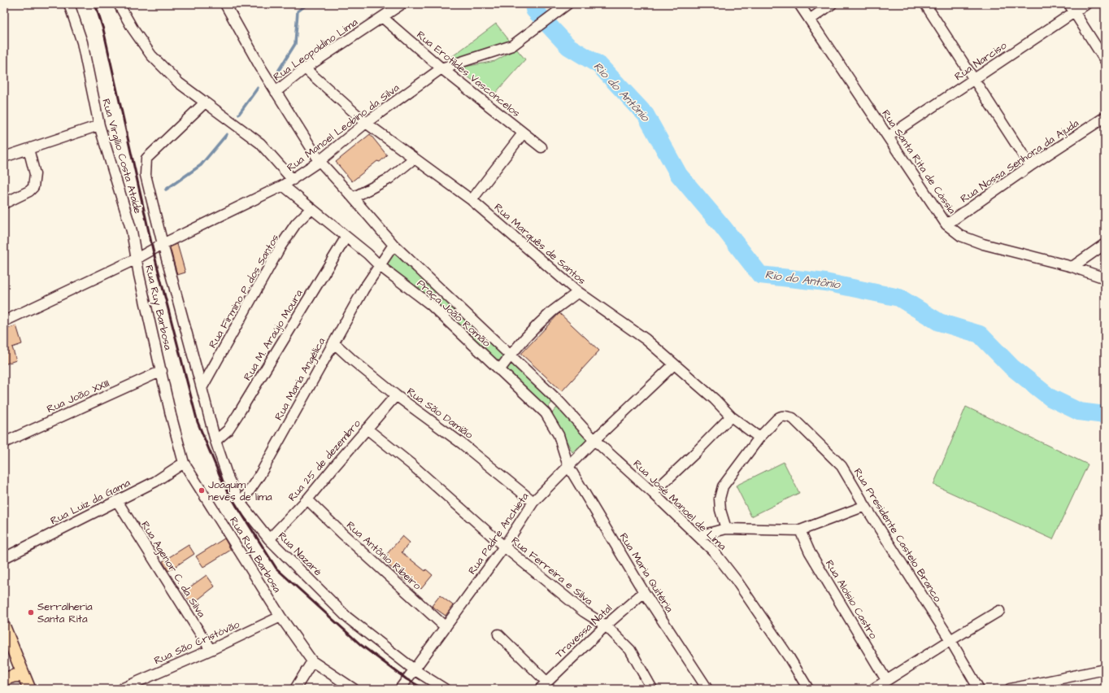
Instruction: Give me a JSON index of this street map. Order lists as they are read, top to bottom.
{
  "streets": {
    "street": [
      "Rua Leopoldino Lima",
      "Rua Narciso",
      "Rua Erotildes Vasconcelos",
      "Rua Manoel Leobino da Silva",
      "Rua Virgílio Costa Ataíde",
      "Rua Nossa Senhora da Ajuda",
      "Rua Santa Rita de Cássia",
      "Rua Marquês de Santos",
      "Rua Firmino P. dos Santos",
      "Rua Ruy Barbosa",
      "Praça João Romão",
      "Rua M. Araújo Moura",
      "Rua Maria Angélica",
      "Rua João XXIII",
      "Rua São Damião",
      "Rua 25 de dezembro",
      "Rua Luiz da Gama",
      "Rua José Manoel de Lima",
      "Rua Padre Anchieta",
      "Rua Presidente Castelo Branco",
      "Rua Nazaré",
      "Rua Antônio Ribeiro",
      "Rua Agenor C. da Silva",
      "Rua Ferreira e Silva",
      "Rua Maria Quitéria",
      "Rua Aloísio Castro",
      "Travessa Natal",
      "Rua São Cristóvão"
    ]
  },
  "crossings": [
    ["Rua Leopoldino Lima", "Rua Erotildes Vasconcelos"],
    ["Rua Leopoldino Lima", "Rua Marquês de Santos"],
    ["Rua Leopoldino Lima", "Praça João Romão"],
    ["Rua Narciso", "Rua Santa Rita de Cássia"],
    ["Rua Erotildes Vasconcelos", "Rua Manoel Leobino da Silva"],
    ["Rua Manoel Leobino da Silva", "Rua Virgílio Costa Ataíde"],
    ["Rua Manoel Leobino da Silva", "Rua Marquês de Santos"],
    ["Rua Manoel Leobino da Silva", "Rua Ruy Barbosa"],
    ["Rua Manoel Leobino da Silva", "Praça João Romão"],
    ["Rua Manoel Leobino da Silva", "Rua Nazaré"],
    ["Rua Virgílio Costa Ataíde", "Rua Ruy Barbosa"],
    ["Rua Nossa Senhora da Ajuda", "Rua Santa Rita de Cássia"],
    ["Rua Marquês de Santos", "Rua Padre Anchieta"],
    ["Rua Marquês de Santos", "Rua Presidente Castelo Branco"],
    ["Rua Firmino P. dos Santos", "Praça João Romão"],
    ["Rua Firmino P. dos Santos", "Rua Nazaré"],
    ["Rua Ruy Barbosa", "Rua João XXIII"],
    ["Rua Ruy Barbosa", "Rua Luiz da Gama"],
    ["Rua Ruy Barbosa", "Rua São Cristóvão"],
    ["Praça João Romão", "Rua M. Araújo Moura"],
    ["Praça João Romão", "Rua Maria Angélica"],
    ["Praça João Romão", "Rua José Manoel de Lima"],
    ["Praça João Romão", "Rua Padre Anchieta"],
    ["Praça João Romão", "Rua Maria Quitéria"],
    ["Rua M. Araújo Moura", "Rua Nazaré"],
    ["Rua Maria Angélica", "Rua São Damião"],
    ["Rua Maria Angélica", "Rua Nazaré"],
    ["Rua São Damião", "Rua 25 de dezembro"],
    ["Rua São Damião", "Rua Padre Anchieta"],
    ["Rua 25 de dezembro", "Rua Nazaré"],
    ["Rua 25 de dezembro", "Rua Antônio Ribeiro"],
    ["Rua 25 de dezembro", "Rua Ferreira e Silva"],
    ["Rua Luiz da Gama", "Rua Agenor C. da Silva"],
    ["Rua José Manoel de Lima", "Rua Padre Anchieta"],
    ["Rua Padre Anchieta", "Rua Nazaré"],
    ["Rua Padre Anchieta", "Rua Antônio Ribeiro"],
    ["Rua Padre Anchieta", "Rua Ferreira e Silva"],
    ["Rua Padre Anchieta", "Rua Maria Quitéria"],
    ["Rua Agenor C. da Silva", "Rua São Cristóvão"],
    ["Rua Ferreira e Silva", "Travessa Natal"],
    ["Rua Maria Quitéria", "Travessa Natal"]
  ],
  "water": ["Rio do Antônio"],
  "places": ["Joaquim neves de lima", "Serralheria Santa Rita"]
}
